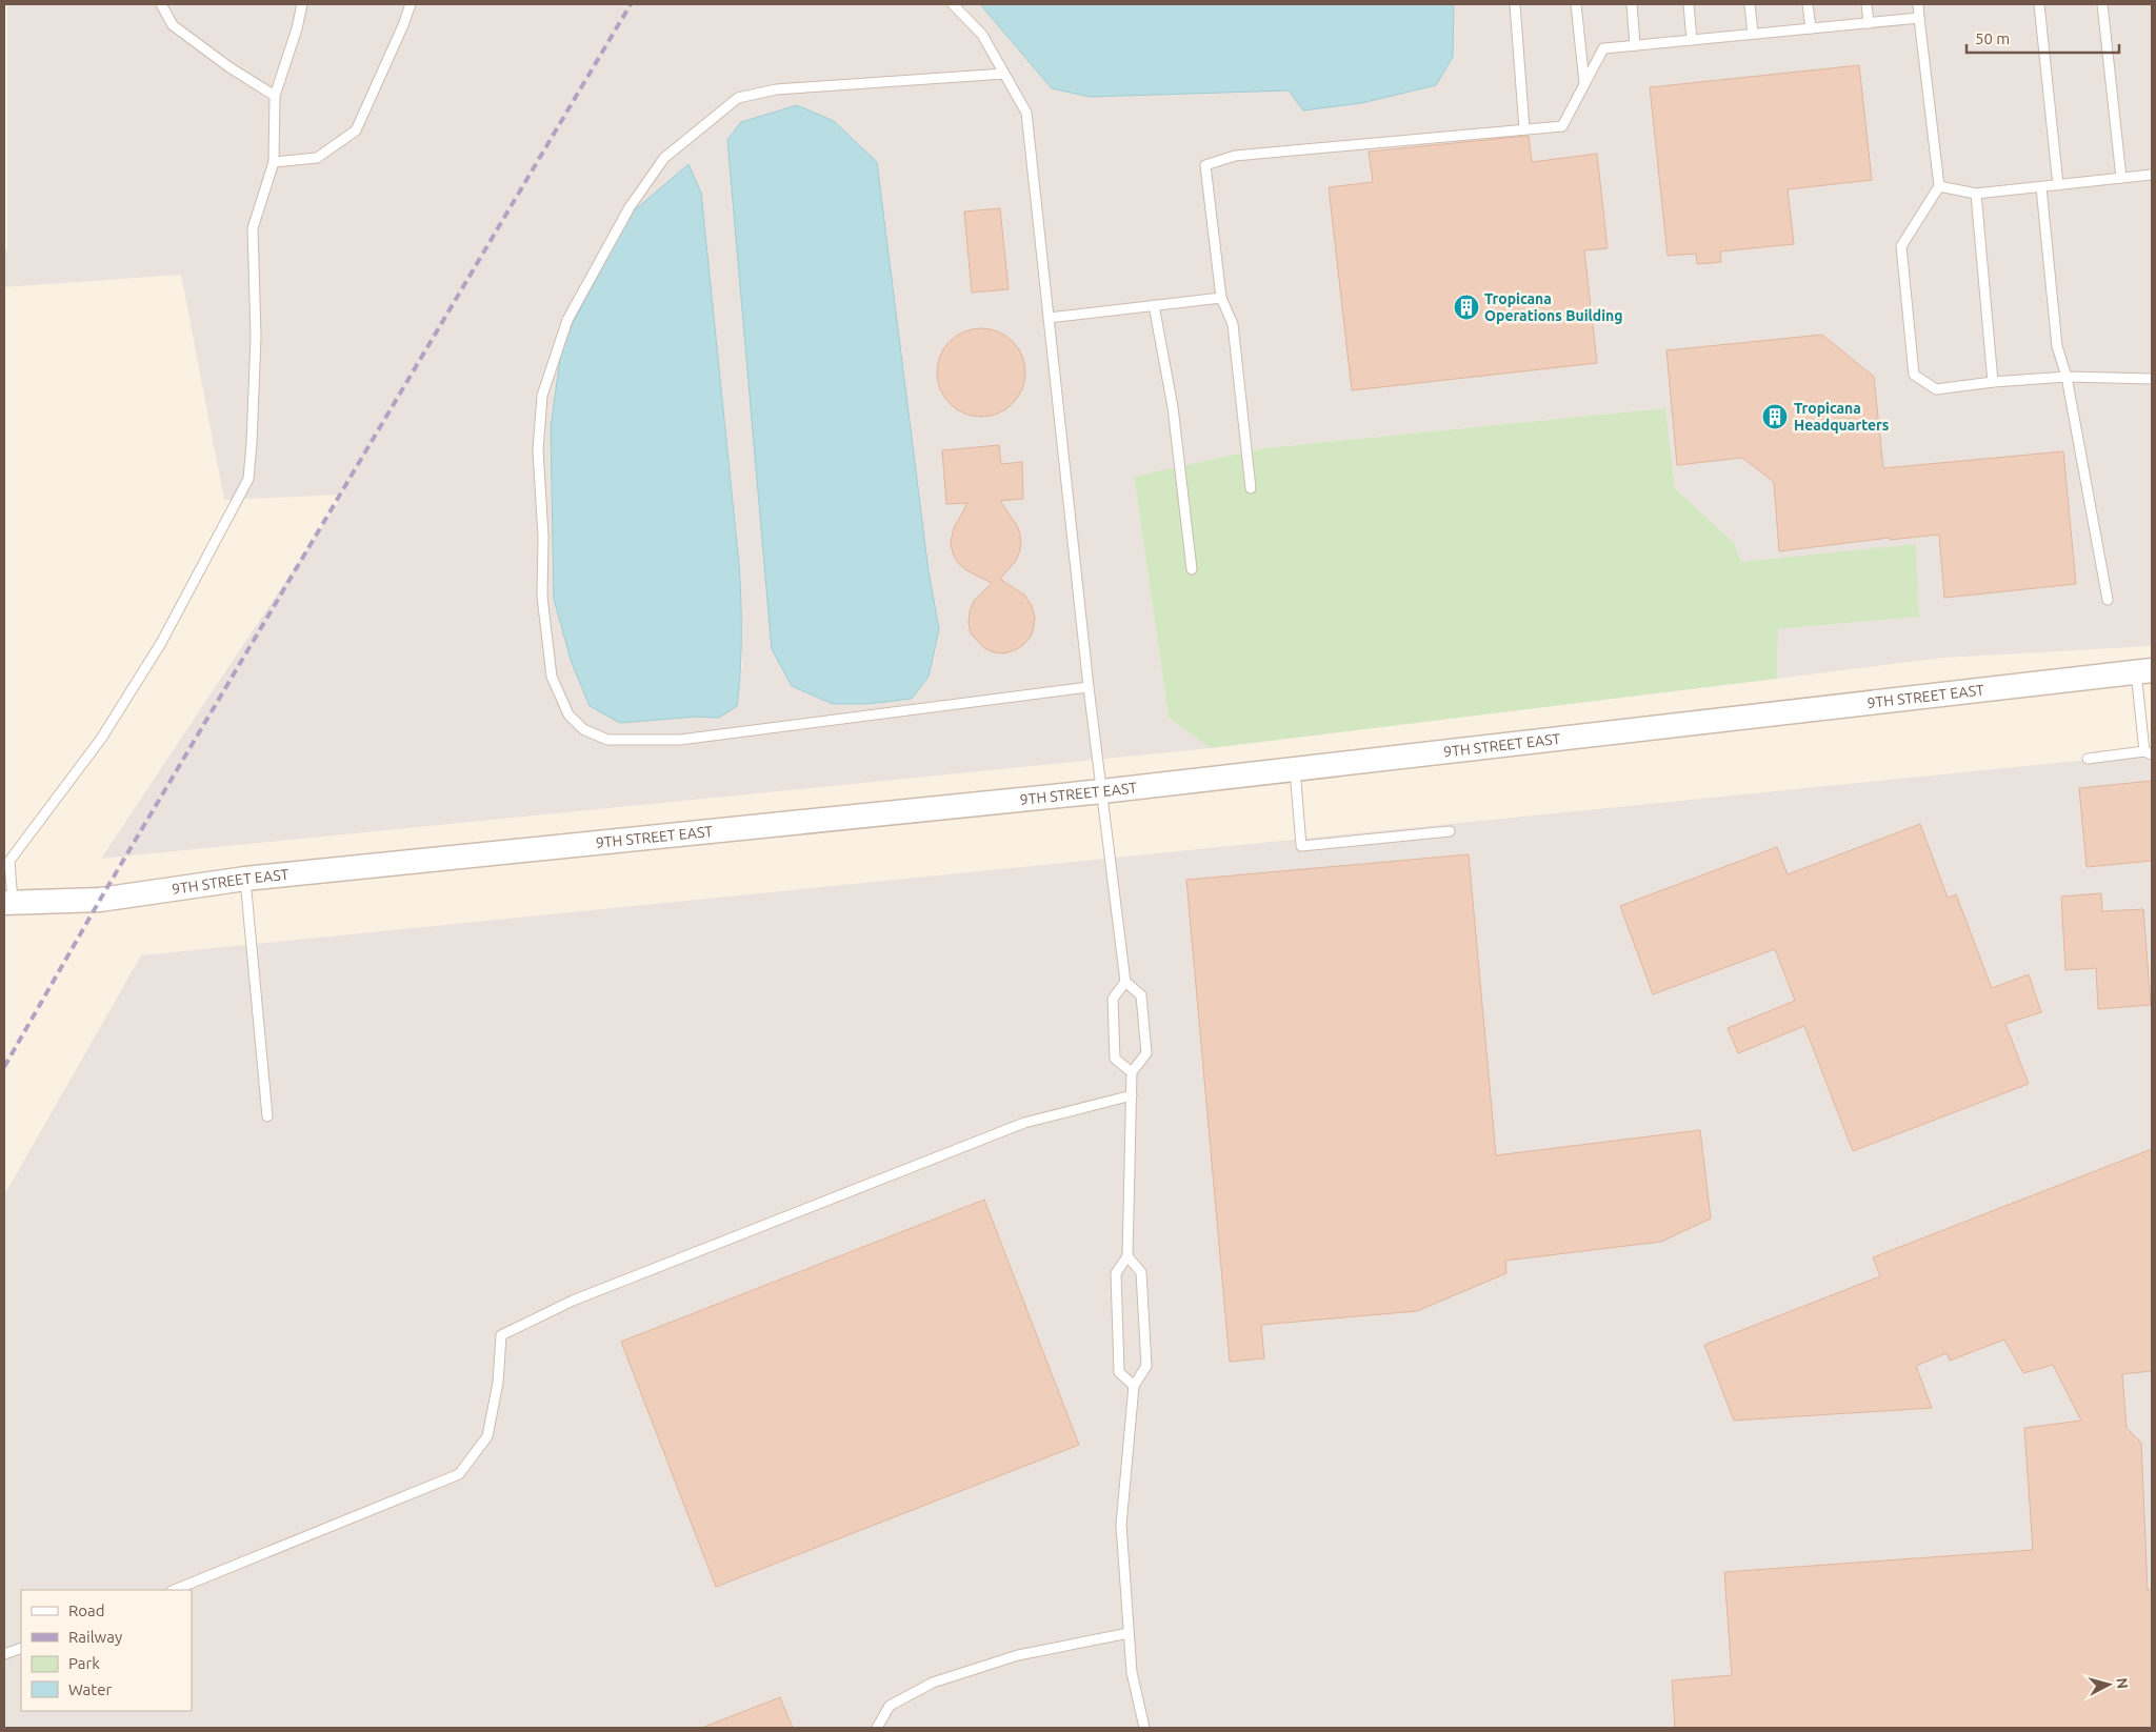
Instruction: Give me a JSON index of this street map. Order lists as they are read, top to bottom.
{
  "streets": {
    "street": ["9TH STREET EAST"]
  },
  "places": {
    "building": ["Tropicana Operations Building", "Tropicana Headquarters"]
  },
  "legend": [
    "Road",
    "Railway",
    "Park",
    "Water"
  ],
  "scale_bar": "50 m",
  "north": "right"
}
